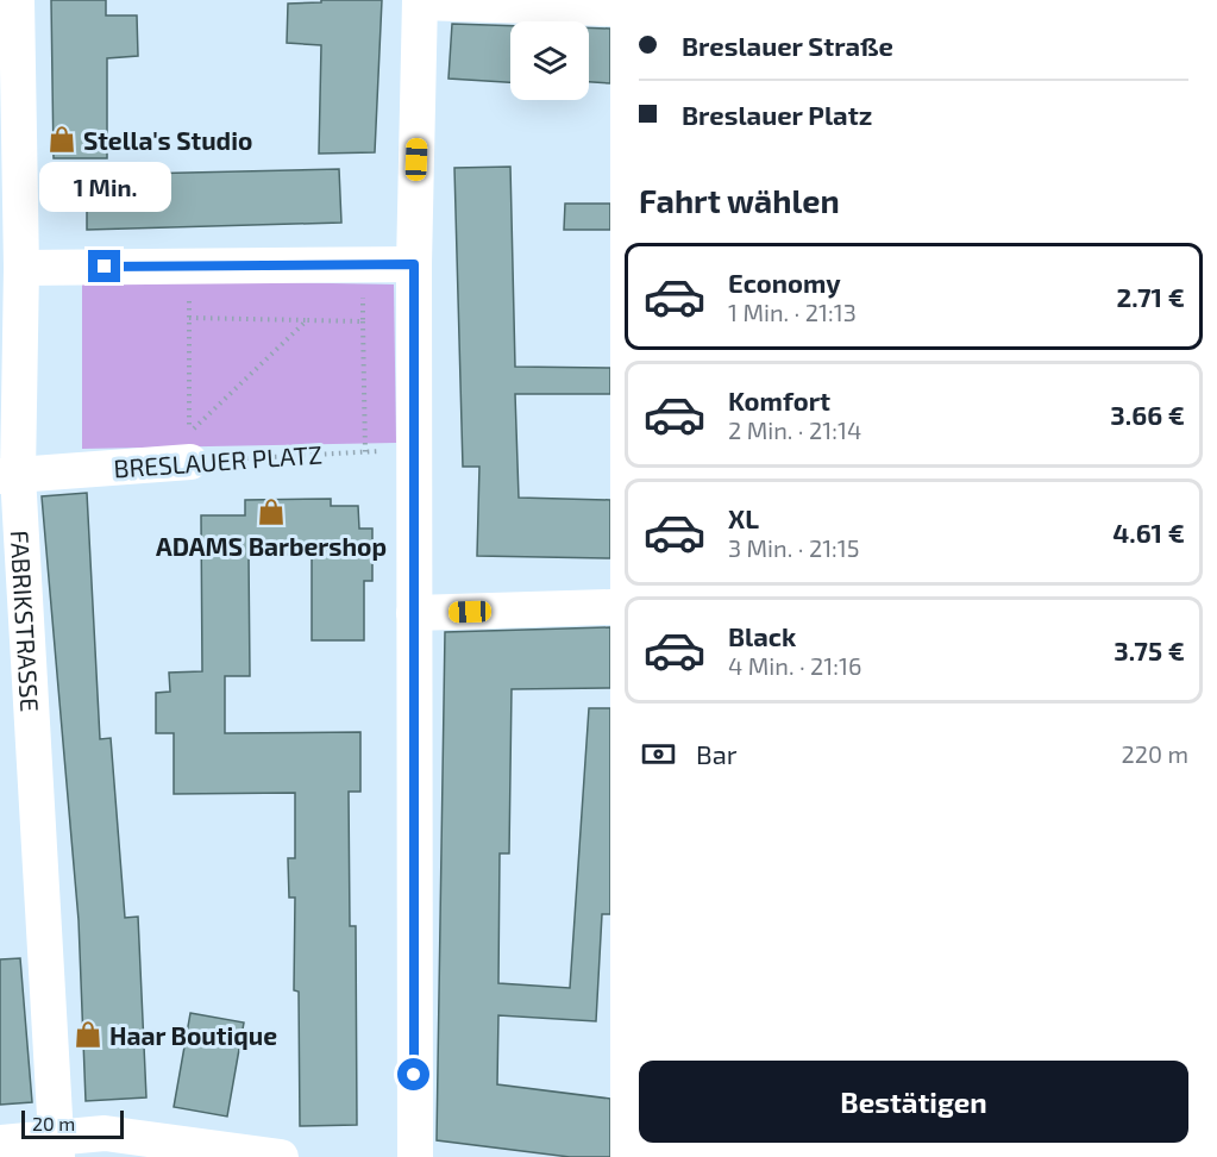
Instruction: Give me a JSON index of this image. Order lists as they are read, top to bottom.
{
  "streets": {
    "street": ["BRESLAUER PLATZ", "FABRIKSTRASSE"]
  },
  "crossings": [
    ["BRESLAUER PLATZ", "FABRIKSTRASSE"]
  ],
  "places": {
    "shop": ["Stella's Studio", "ADAMS Barbershop", "Haar Boutique"]
  },
  "scale_bar": "20 m",
  "page": {
    "banner": ["Breslauer Straße", "Breslauer Platz"],
    "heading": "Fahrt wählen",
    "bubble": "1 Min.",
    "list": [
      {
        "name": "Economy",
        "note": "1 Min. · 21:13",
        "value": "2.71 €"
      },
      {
        "name": "Komfort",
        "note": "2 Min. · 21:14",
        "value": "3.66 €"
      },
      {
        "name": "XL",
        "note": "3 Min. · 21:15",
        "value": "4.61 €"
      },
      {
        "name": "Black",
        "note": "4 Min. · 21:16",
        "value": "3.75 €"
      }
    ],
    "pay": ["Bar", "220 m"],
    "buttons": "Bestätigen",
    "scale": "20 m"
  }
}
